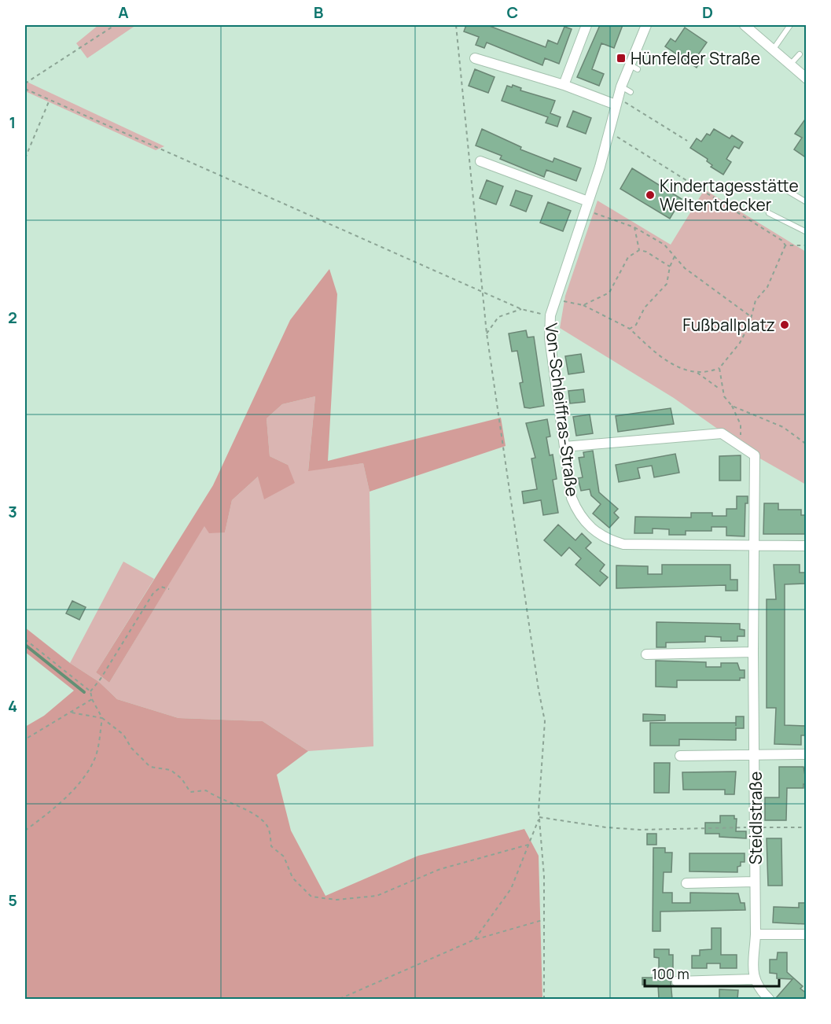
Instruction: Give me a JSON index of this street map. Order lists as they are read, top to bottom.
{
  "streets": {
    "street": ["Von-Schleiffras-Straße", "Steidlstraße"]
  },
  "crossings": [
    ["Von-Schleiffras-Straße", "Steidlstraße"]
  ],
  "places": {
    "transit": ["Hünfelder Straße"],
    "other": ["Kindertagesstätte Weltentdecker", "Fußballplatz"]
  },
  "scale_bar": "100 m",
  "grid": {
    "columns": [
      "A",
      "B",
      "C",
      "D"
    ],
    "rows": [
      "1",
      "2",
      "3",
      "4",
      "5"
    ]
  }
}
